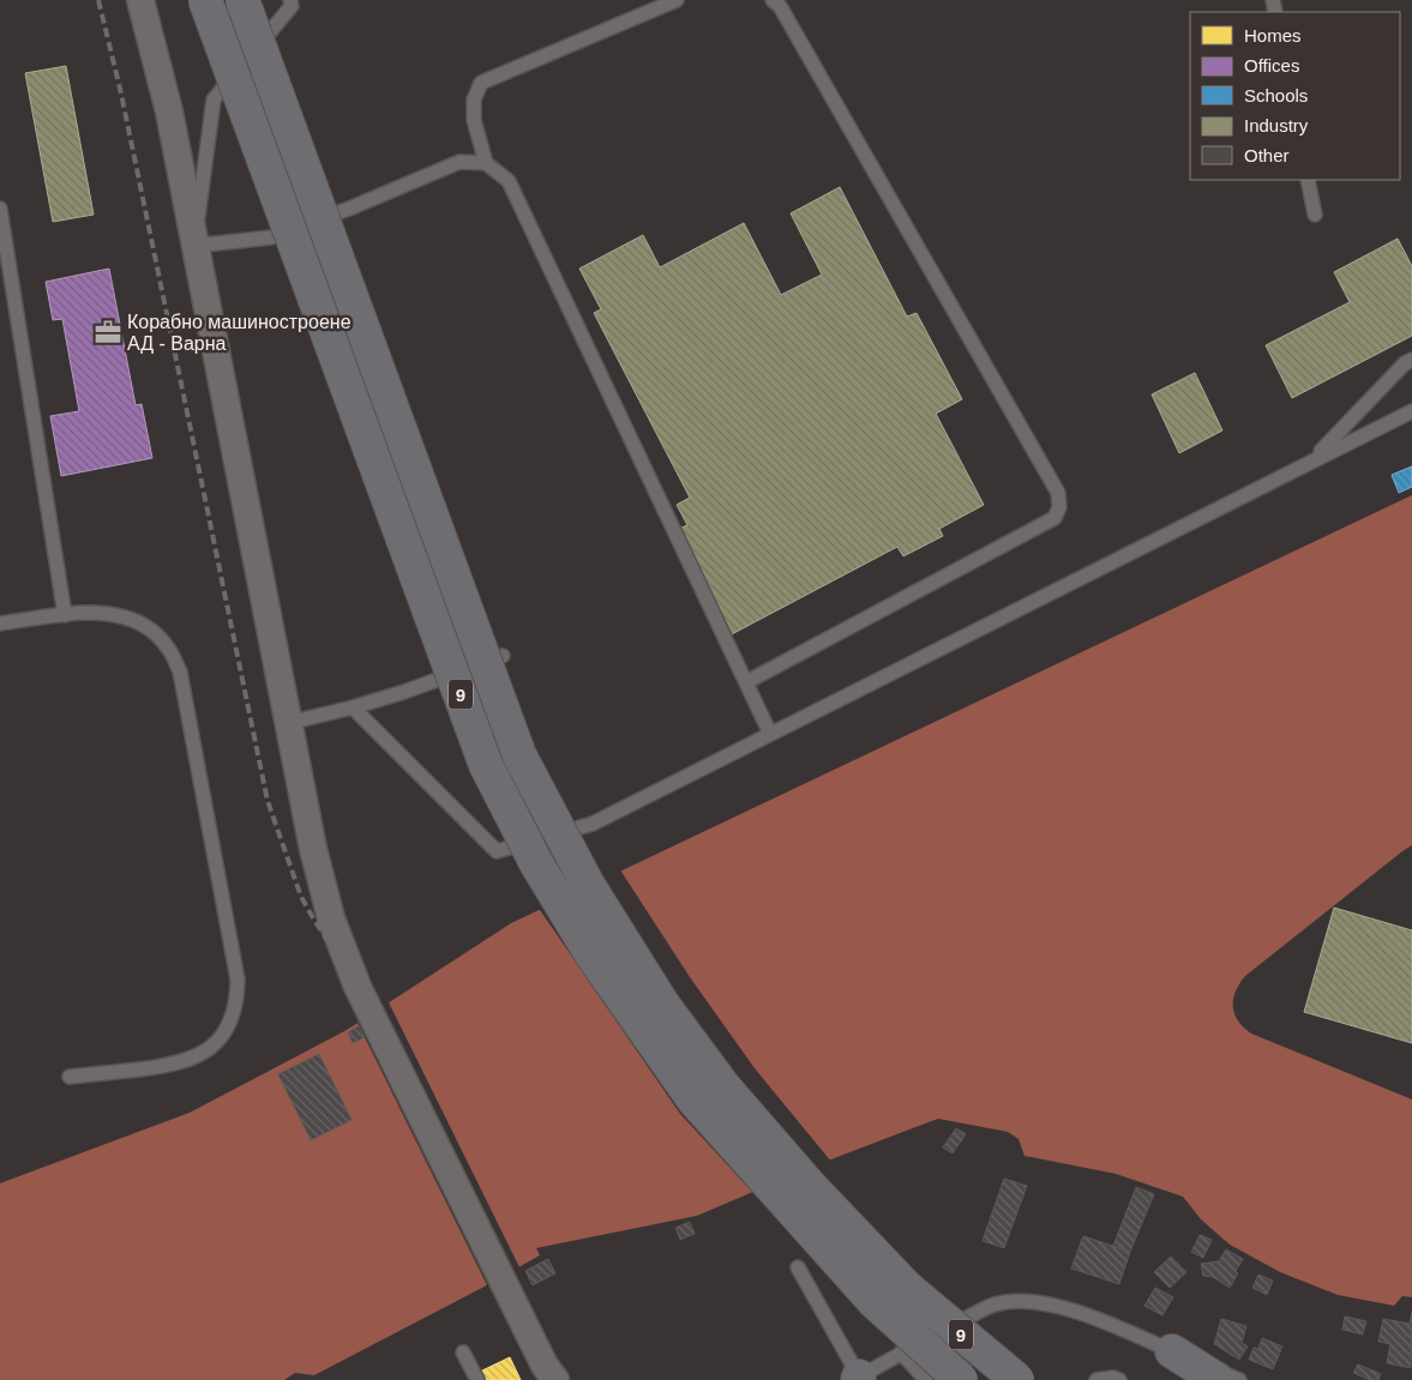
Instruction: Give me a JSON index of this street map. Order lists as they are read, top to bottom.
{
  "streets": {
    "highway": ["9"]
  },
  "places": {
    "office": ["Корабно машиностроене АД - Варна"]
  },
  "legend": [
    "Homes",
    "Offices",
    "Schools",
    "Industry",
    "Other"
  ]
}
